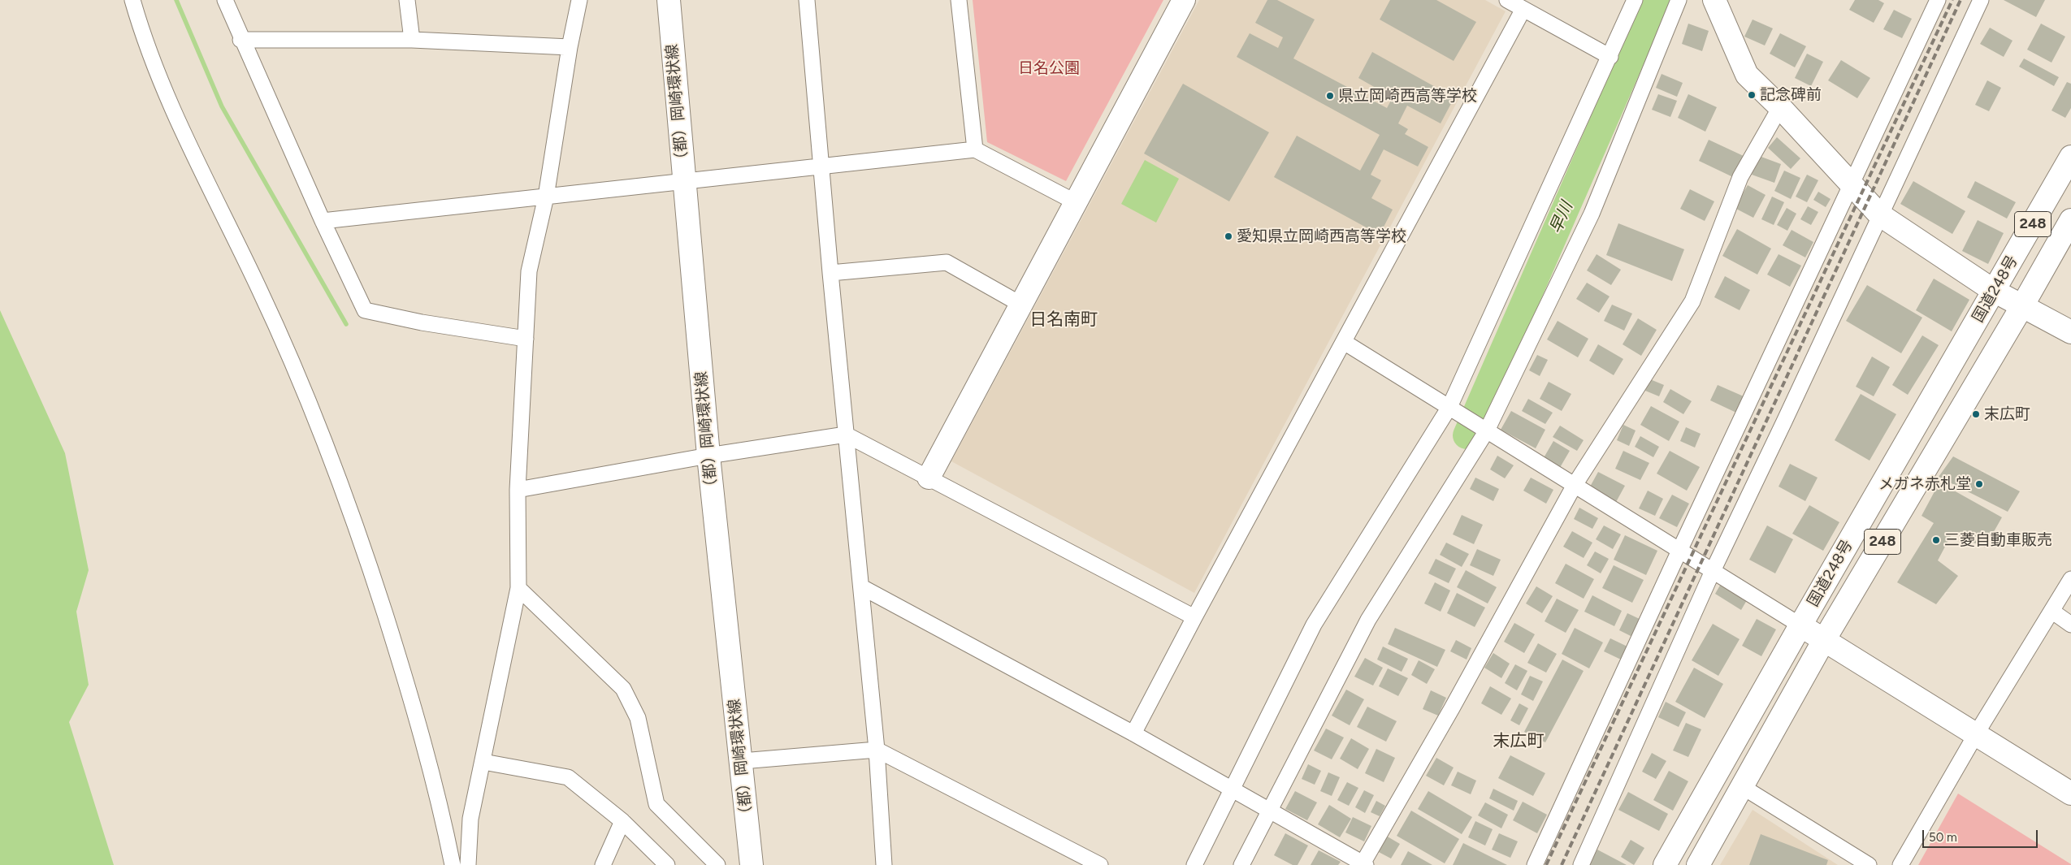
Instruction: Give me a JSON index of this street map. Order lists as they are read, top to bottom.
{
  "streets": {
    "main road": ["（都）岡崎環状線", "248", "国道248号"]
  },
  "districts": ["日名南町", "末広町"],
  "water": ["早川"],
  "parks": ["日名公園"],
  "places": [
    "記念碑前",
    "県立岡崎西高等学校",
    "愛知県立岡崎西高等学校",
    "末広町",
    "メガネ赤札堂",
    "三菱自動車販売"
  ],
  "scale_bar": "50 m"
}
